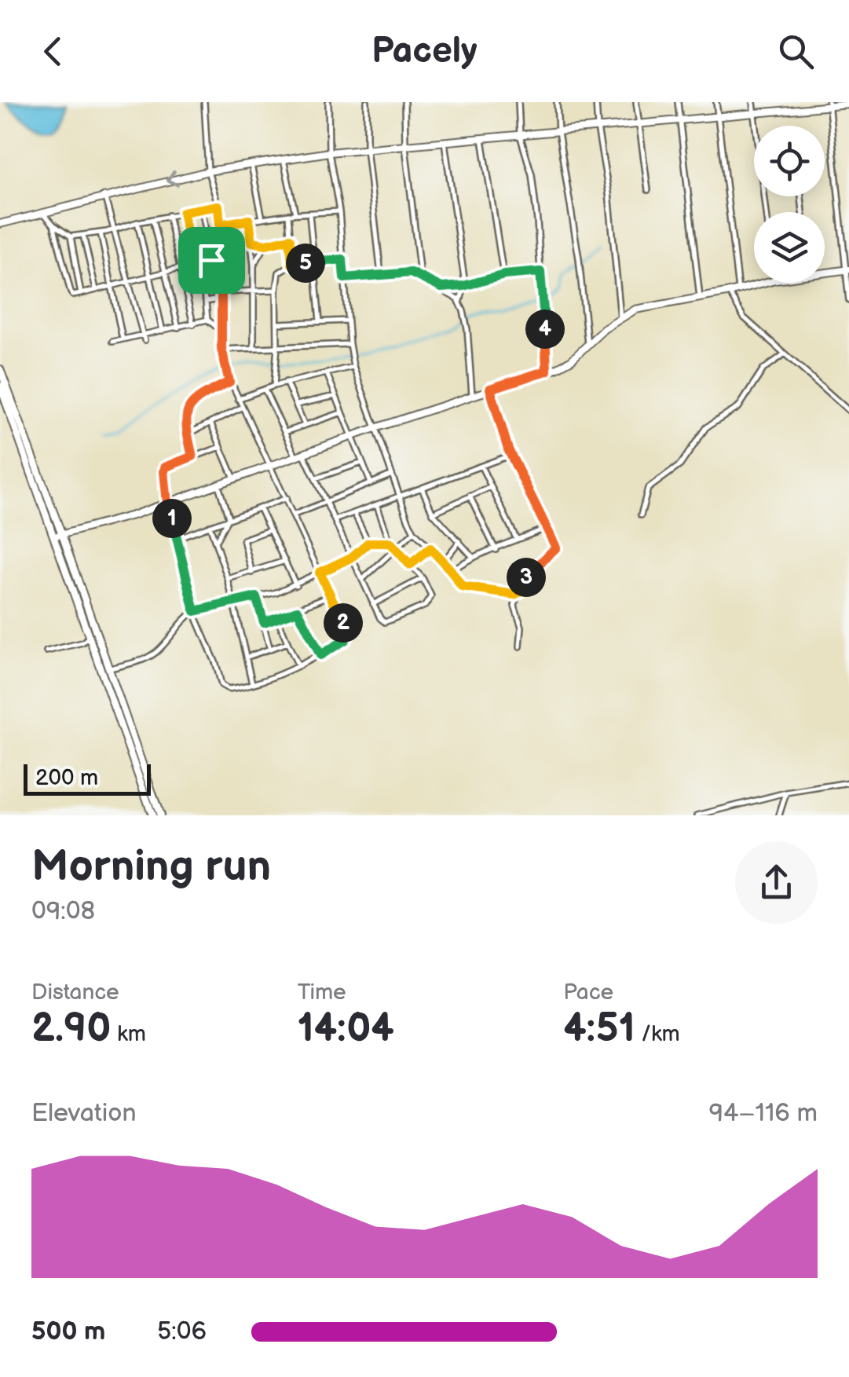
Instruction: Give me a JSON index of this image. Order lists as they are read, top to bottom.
{
  "scale_bar": "200 m",
  "page": {
    "header": "Pacely",
    "pins": [
      "5",
      "4",
      "1",
      "3",
      "2"
    ],
    "scale": "200 m",
    "heading": ["Morning run", "09:08"],
    "stats": [
      ["Distance", "2.90 km"],
      ["Time", "14:04"],
      ["Pace", "4:51 /km"]
    ],
    "chart": ["Elevation", "94–116 m"],
    "list": [
      {
        "name": "500 m",
        "note": "5:06"
      }
    ]
  }
}
